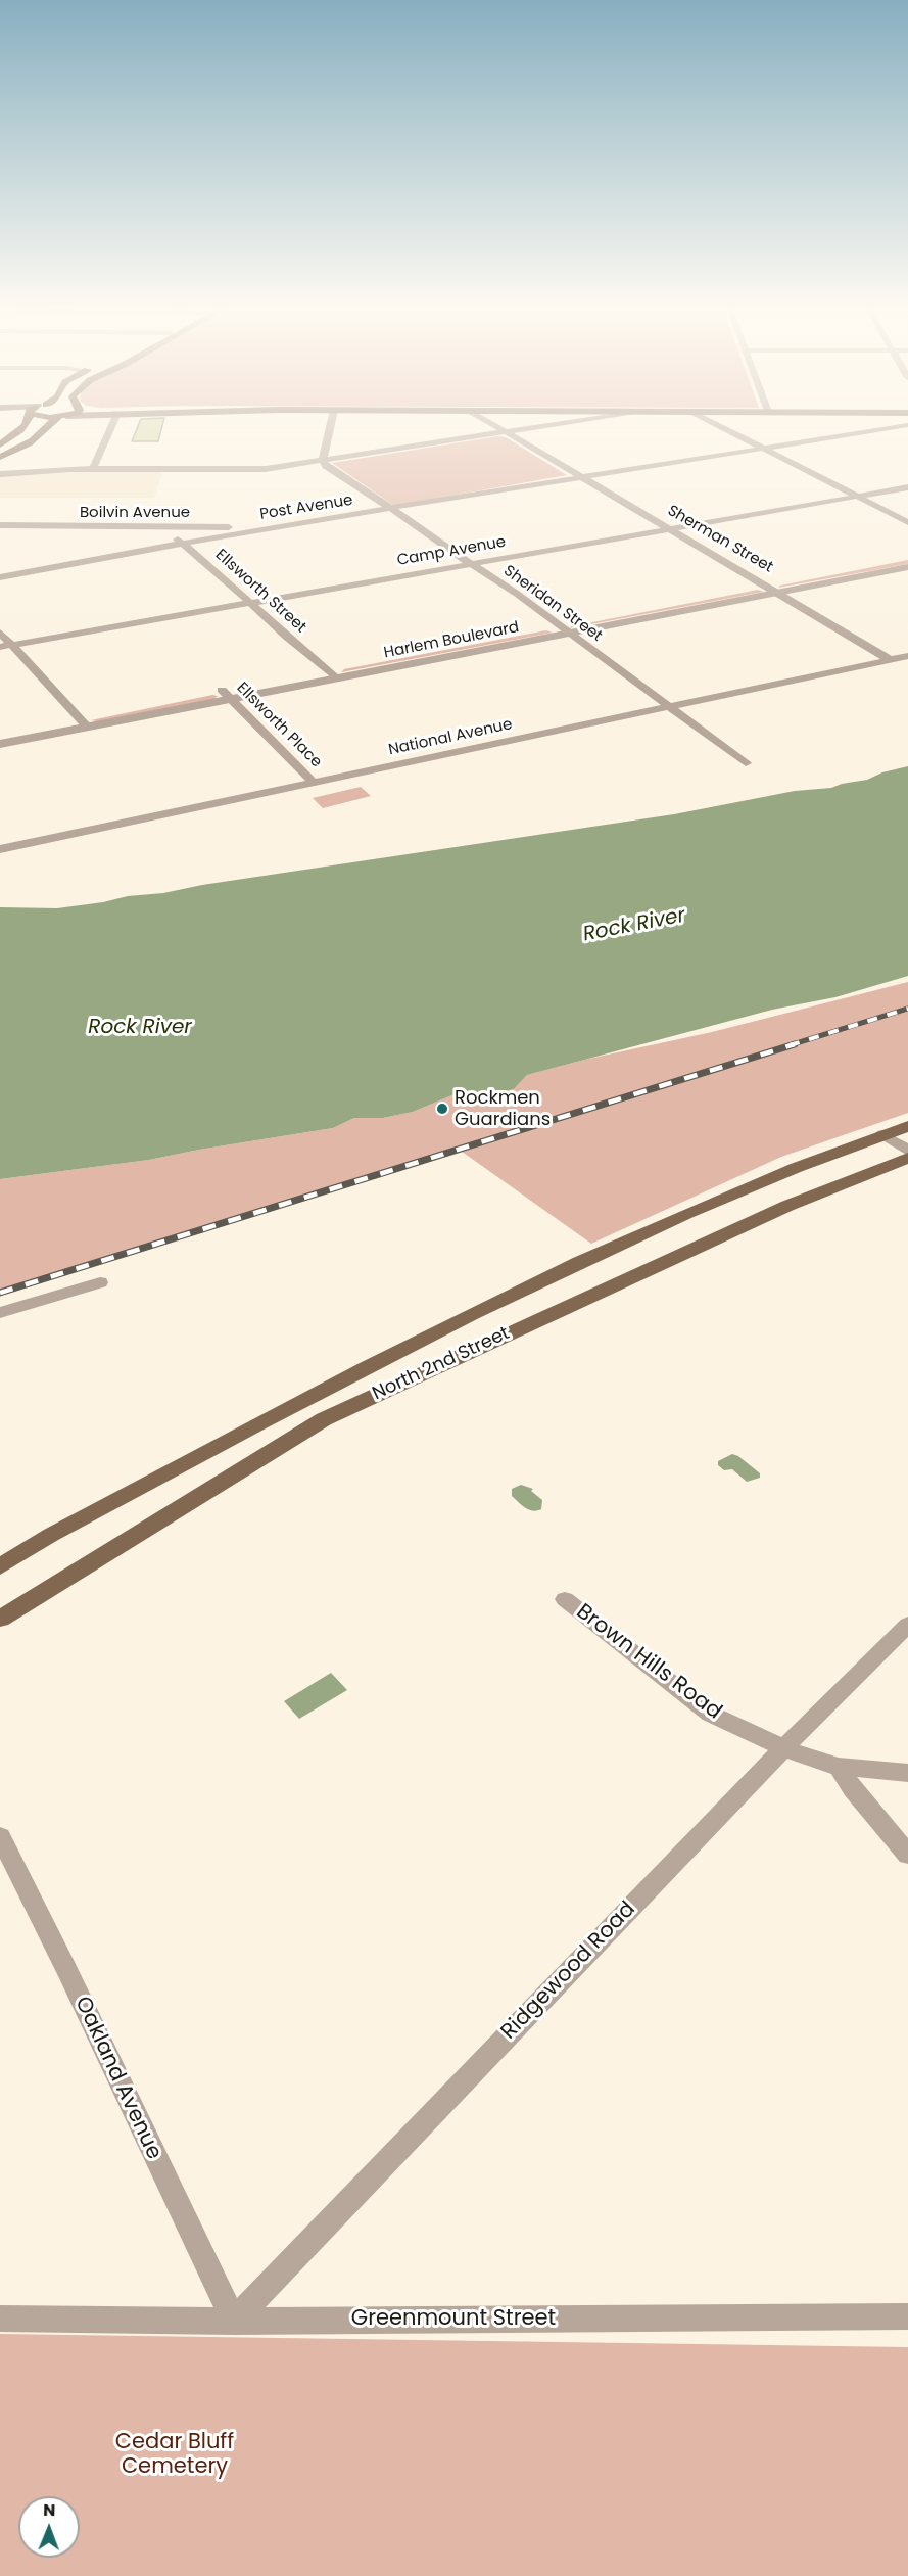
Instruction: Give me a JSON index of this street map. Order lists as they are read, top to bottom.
{
  "streets": {
    "main road": ["North 2nd Street"],
    "street": [
      "Post Avenue",
      "Boilvin Avenue",
      "Sherman Street",
      "Camp Avenue",
      "Ellsworth Street",
      "Sheridan Street",
      "Harlem Boulevard",
      "Ellsworth Place",
      "National Avenue",
      "Brown Hills Road",
      "Ridgewood Road",
      "Oakland Avenue",
      "Greenmount Street"
    ]
  },
  "crossings": [
    ["Post Avenue", "Boilvin Avenue"],
    ["Post Avenue", "Sherman Street"],
    ["Post Avenue", "Ellsworth Street"],
    ["Post Avenue", "Sheridan Street"],
    ["Boilvin Avenue", "Ellsworth Street"],
    ["Sherman Street", "Camp Avenue"],
    ["Sherman Street", "Harlem Boulevard"],
    ["Sherman Street", "National Avenue"],
    ["Camp Avenue", "Ellsworth Street"],
    ["Camp Avenue", "Sheridan Street"],
    ["Ellsworth Street", "Harlem Boulevard"],
    ["Sheridan Street", "Harlem Boulevard"],
    ["Sheridan Street", "National Avenue"],
    ["Harlem Boulevard", "Ellsworth Place"],
    ["Ellsworth Place", "National Avenue"],
    ["Brown Hills Road", "Ridgewood Road"],
    ["Ridgewood Road", "Oakland Avenue"],
    ["Ridgewood Road", "Greenmount Street"],
    ["Oakland Avenue", "Greenmount Street"]
  ],
  "water": ["Rock River"],
  "parks": ["Cedar Bluff Cemetery"],
  "places": ["Rockmen Guardians"],
  "north": "top"
}
